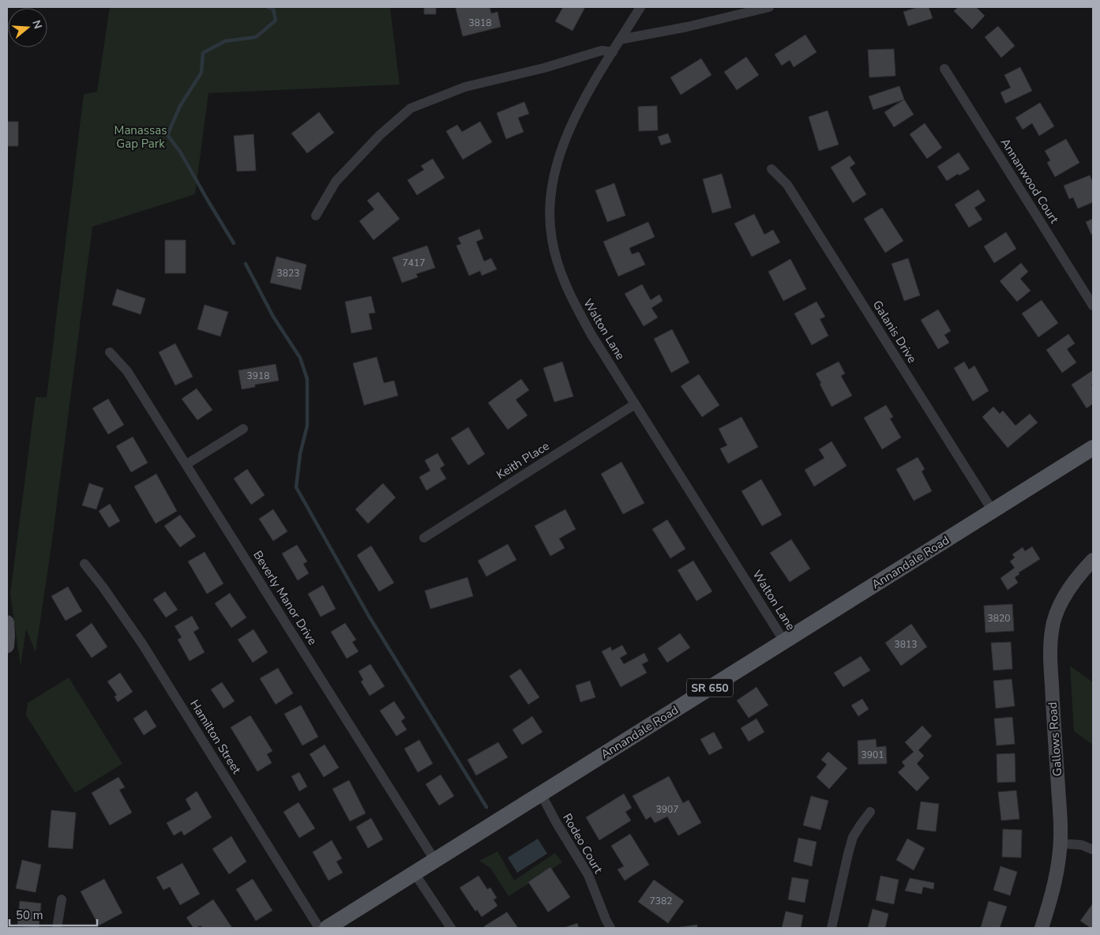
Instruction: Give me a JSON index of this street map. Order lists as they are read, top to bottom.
{
  "streets": {
    "main road": ["Annandale Road", "SR 650", "Gallows Road"],
    "street": [
      "Annanwood Court",
      "Walton Lane",
      "Galanis Drive",
      "Keith Place",
      "Beverly Manor Drive",
      "Hamilton Street",
      "Rodeo Court"
    ]
  },
  "crossings": [
    ["Walton Lane", "Keith Place"],
    ["Walton Lane", "Annandale Road"],
    ["Galanis Drive", "Annandale Road"],
    ["Annandale Road", "Beverly Manor Drive"],
    ["Annandale Road", "Rodeo Court"]
  ],
  "parks": ["Manassas Gap Park"],
  "house_numbers": [
    "3818",
    "7417",
    "3823",
    "3918",
    "3820",
    "3813",
    "3901",
    "3907",
    "7382"
  ],
  "scale_bar": "50 m",
  "north": "right"
}
